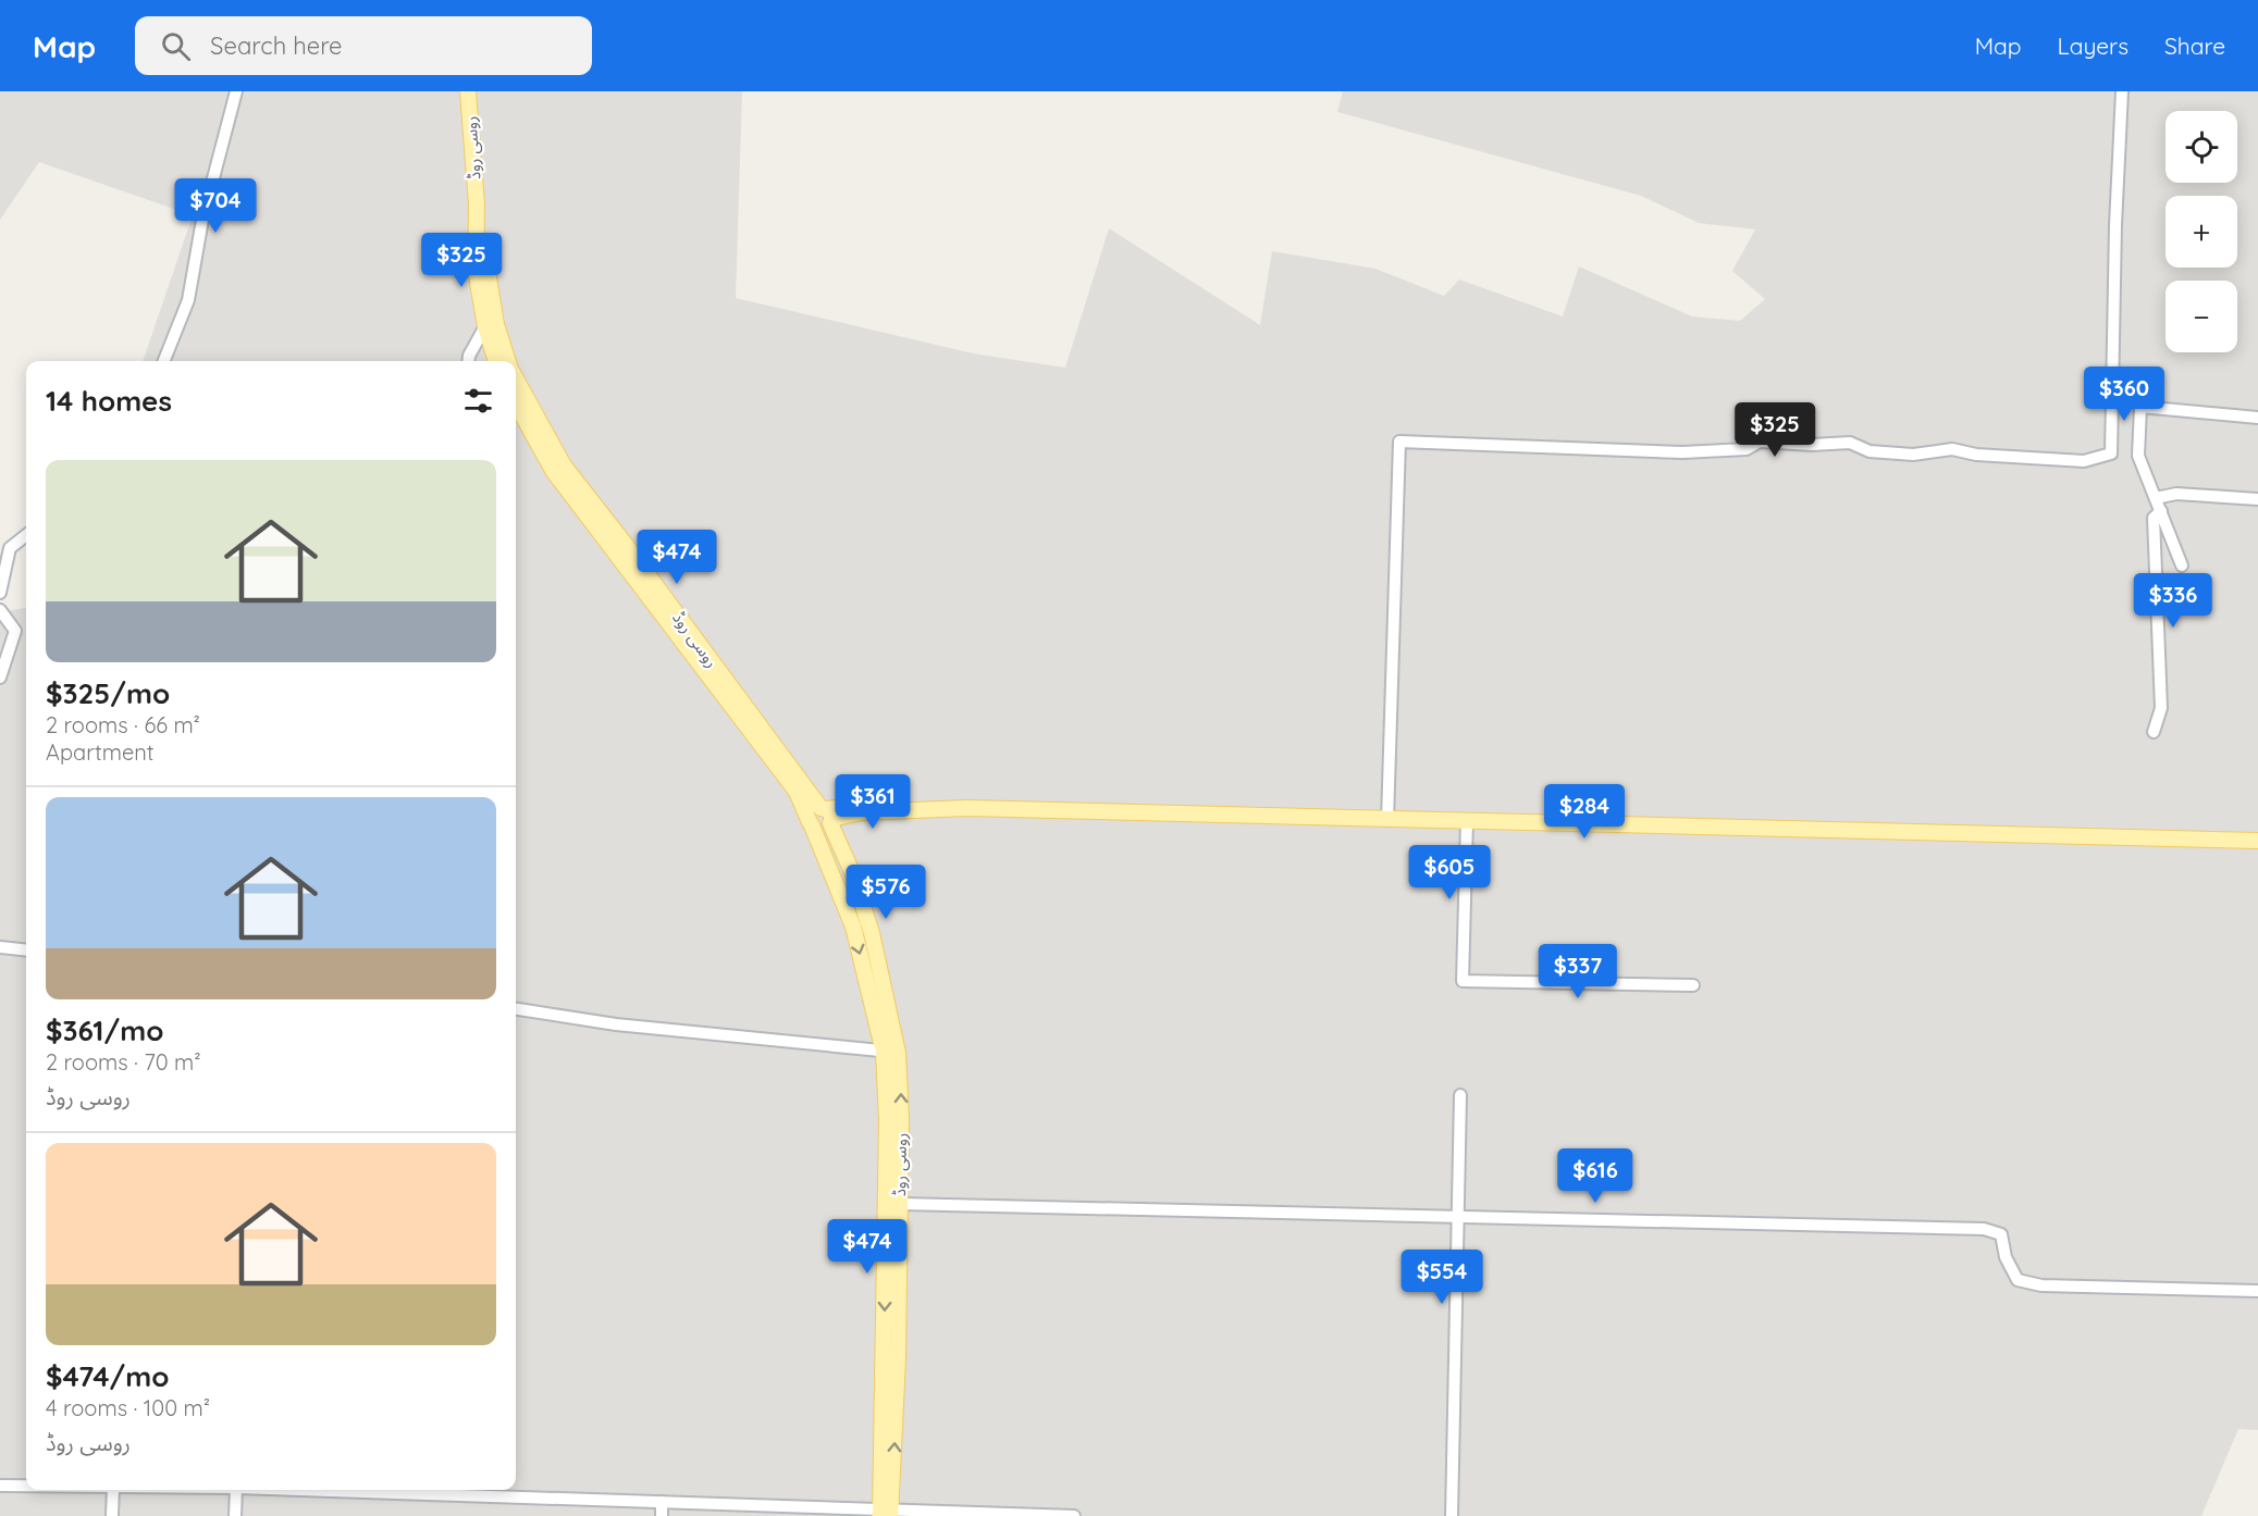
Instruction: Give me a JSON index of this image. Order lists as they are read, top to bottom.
{
  "streets": {
    "main road": ["روسی روڈ"]
  },
  "page": {
    "header": "Map",
    "search": "Search here",
    "nav": ["Map", "Layers", "Share"],
    "map_buttons": ["+", "−"],
    "price": [
      "$704",
      "$325",
      "$360",
      "$325",
      "$474",
      "$336",
      "$361",
      "$284",
      "$605",
      "$576",
      "$337",
      "$616",
      "$474",
      "$554"
    ],
    "heading": "14 homes",
    "list": [
      {
        "name": "$325/mo",
        "note": "2 rooms · 66 m² · Apartment"
      },
      {
        "name": "$361/mo",
        "note": "2 rooms · 70 m² · روسی روڈ"
      },
      {
        "name": "$474/mo",
        "note": "4 rooms · 100 m² · روسی روڈ"
      }
    ]
  }
}
